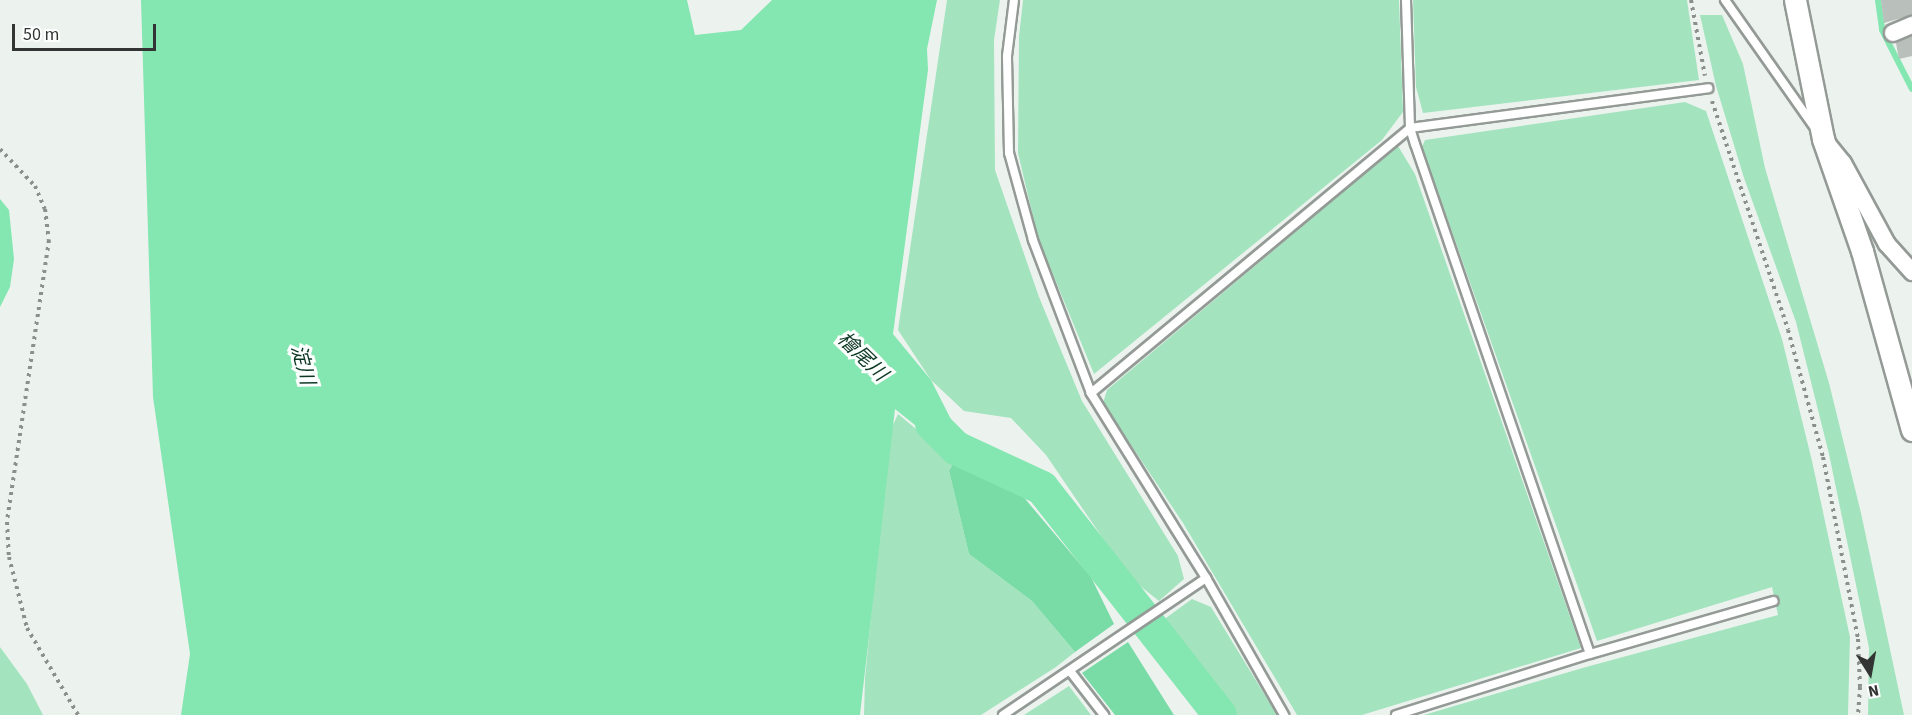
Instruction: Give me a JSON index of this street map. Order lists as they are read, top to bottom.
{
  "water": ["檜尾川", "淀川"],
  "scale_bar": "50 m",
  "north": "bottom"
}
